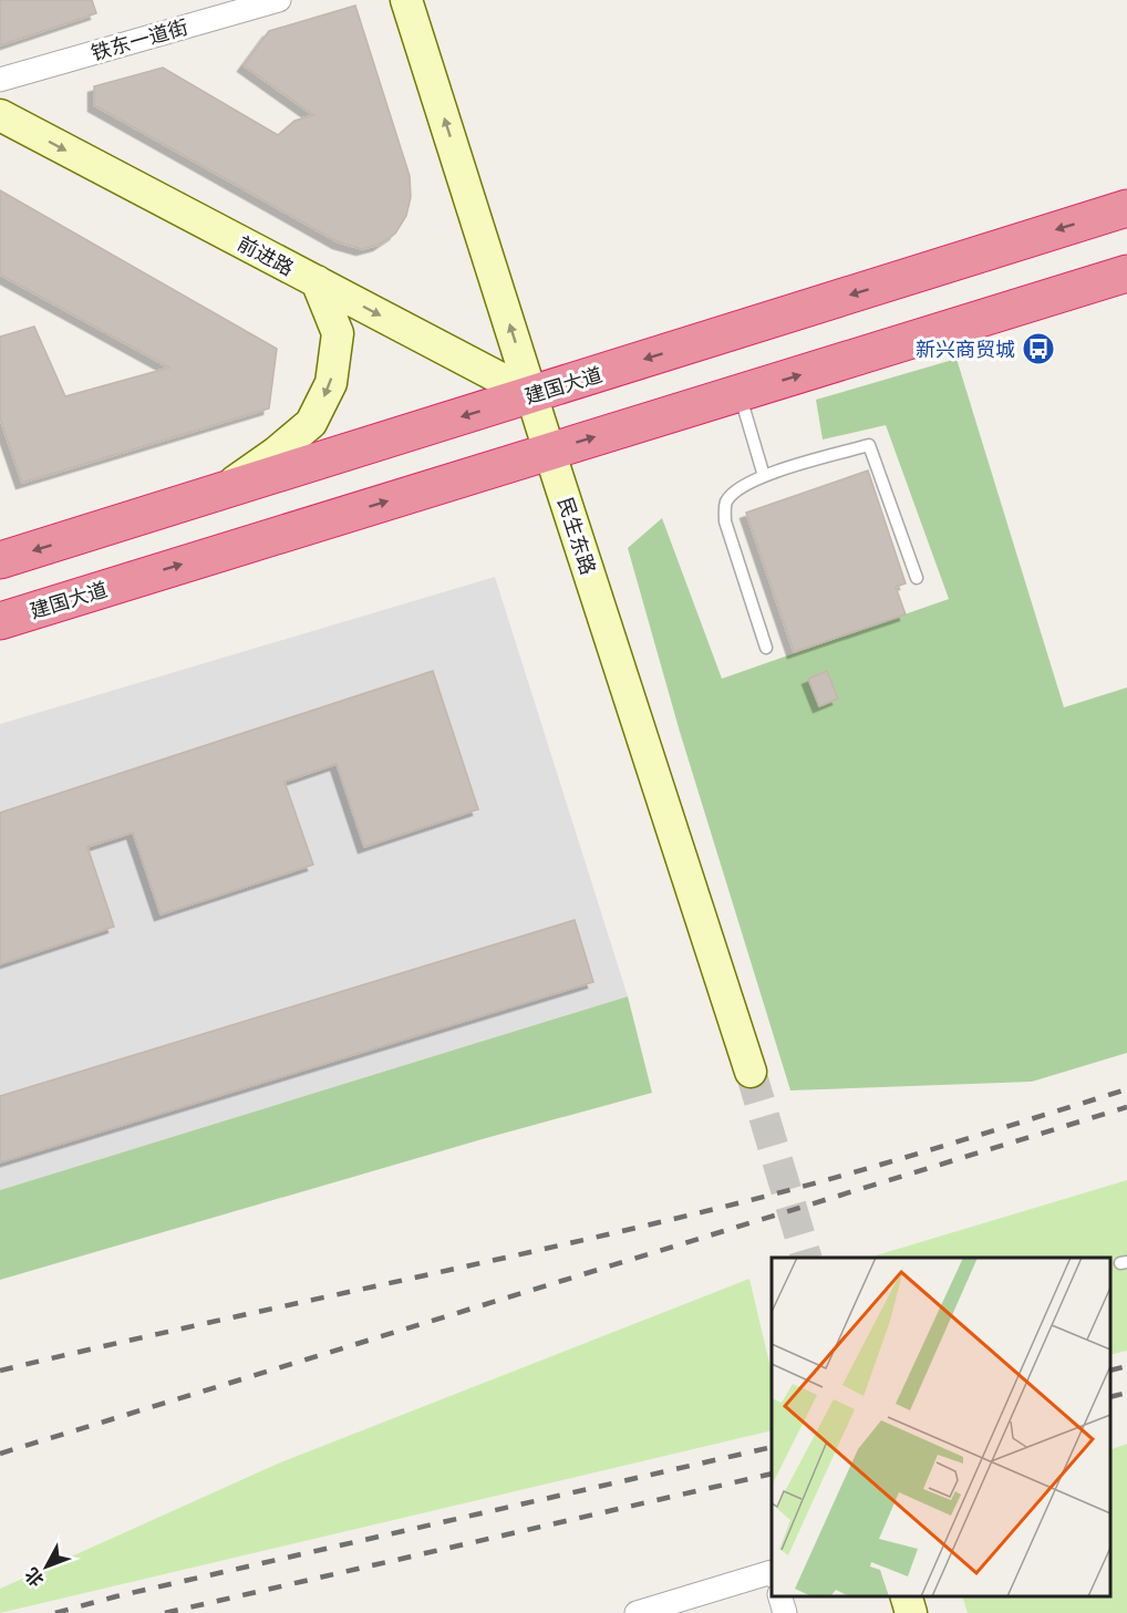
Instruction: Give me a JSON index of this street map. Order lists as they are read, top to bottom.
{
  "streets": {
    "highway": ["建国大道"],
    "main road": ["前进路", "民生东路"],
    "street": ["铁东一道街"]
  },
  "crossings": [
    ["前进路", "建国大道"],
    ["前进路", "民生东路"],
    ["建国大道", "民生东路"]
  ],
  "one_way": ["前进路", "民生东路"],
  "places": {
    "bus stop": ["新兴商贸城"]
  },
  "north": "bottom left"
}
